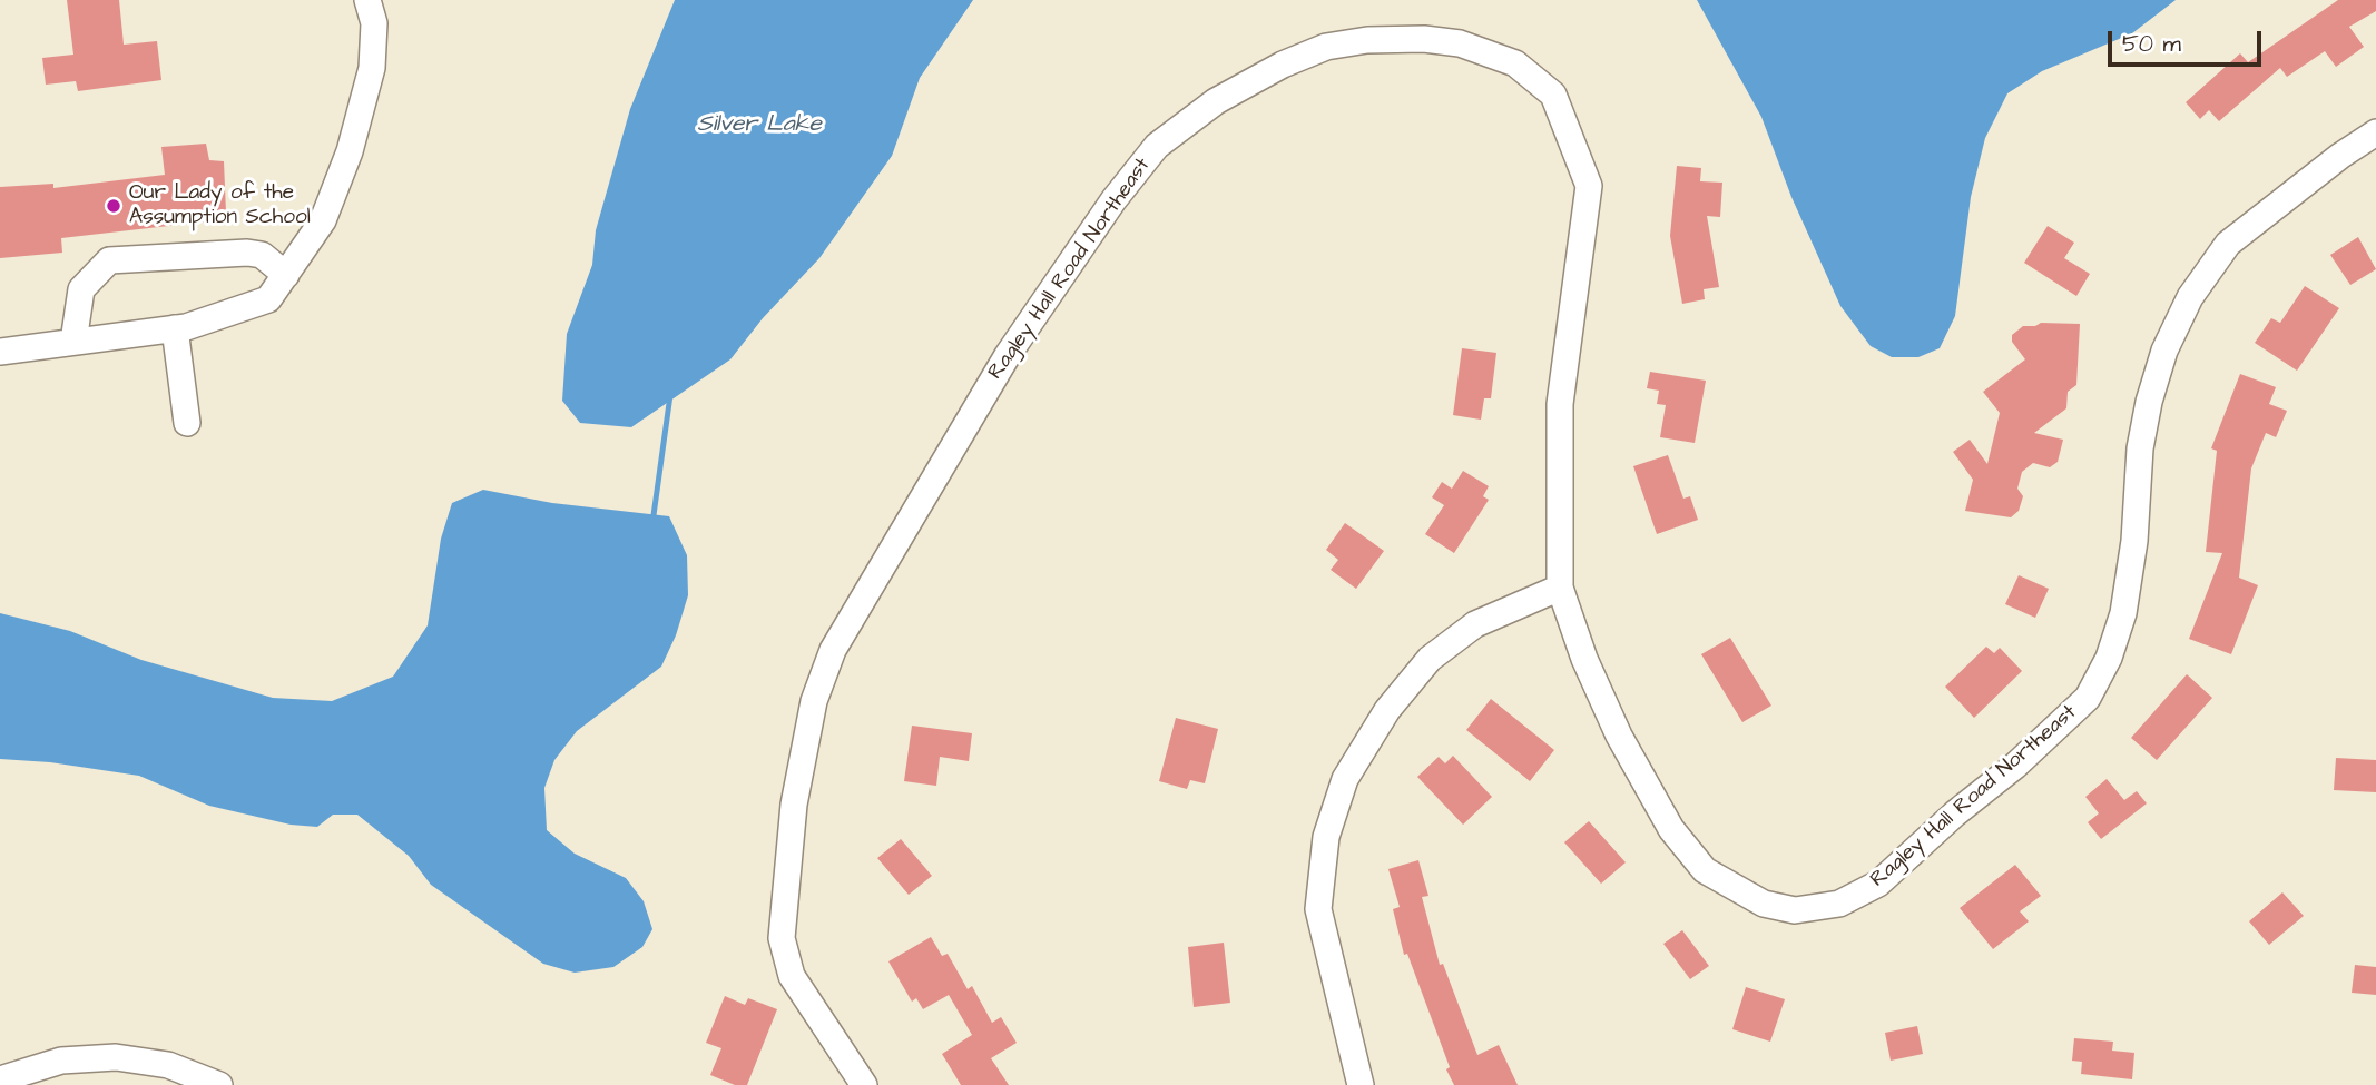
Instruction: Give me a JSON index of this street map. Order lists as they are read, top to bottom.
{
  "streets": {
    "street": ["Ragley Hall Road Northeast"]
  },
  "water": ["Silver Lake"],
  "places": ["Our Lady of the Assumption School"],
  "scale_bar": "50 m"
}
